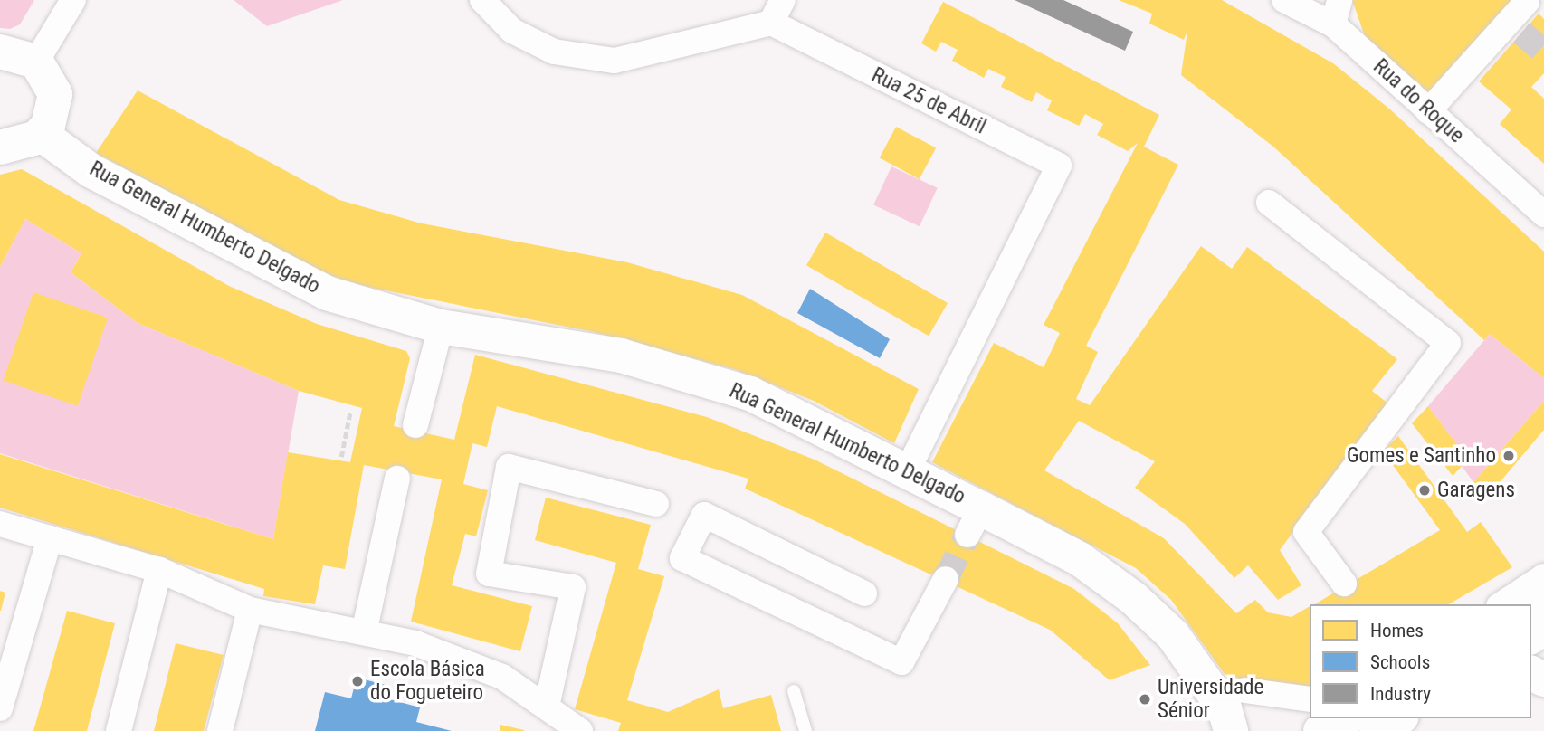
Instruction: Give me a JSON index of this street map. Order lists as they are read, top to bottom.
{
  "streets": {
    "street": ["Rua 25 de Abril", "Rua do Roque", "Rua General Humberto Delgado"]
  },
  "crossings": [
    ["Rua 25 de Abril", "Rua General Humberto Delgado"]
  ],
  "places": [
    "Gomes e Santinho",
    "Garagens",
    "Escola Básica do Fogueteiro",
    "Universidade Sénior"
  ],
  "legend": ["Homes", "Schools", "Industry"]
}
